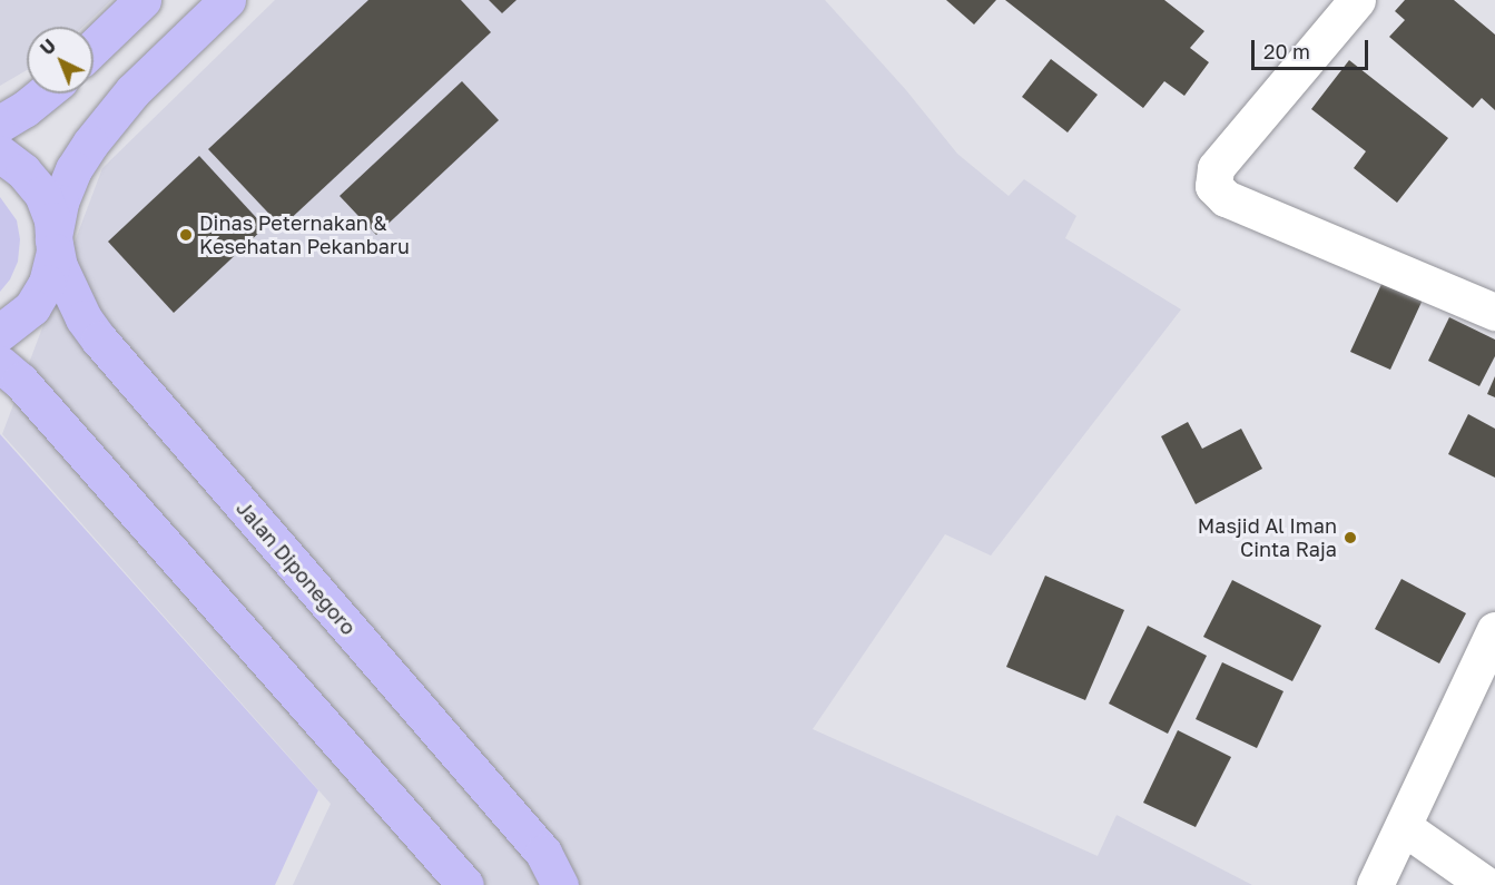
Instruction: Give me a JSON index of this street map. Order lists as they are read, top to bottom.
{
  "streets": {
    "main road": ["Jalan Diponegoro"]
  },
  "places": ["Dinas Peternakan & Kesehatan Pekanbaru", "Masjid Al Iman Cinta Raja"],
  "scale_bar": "20 m",
  "north": "top left"
}
